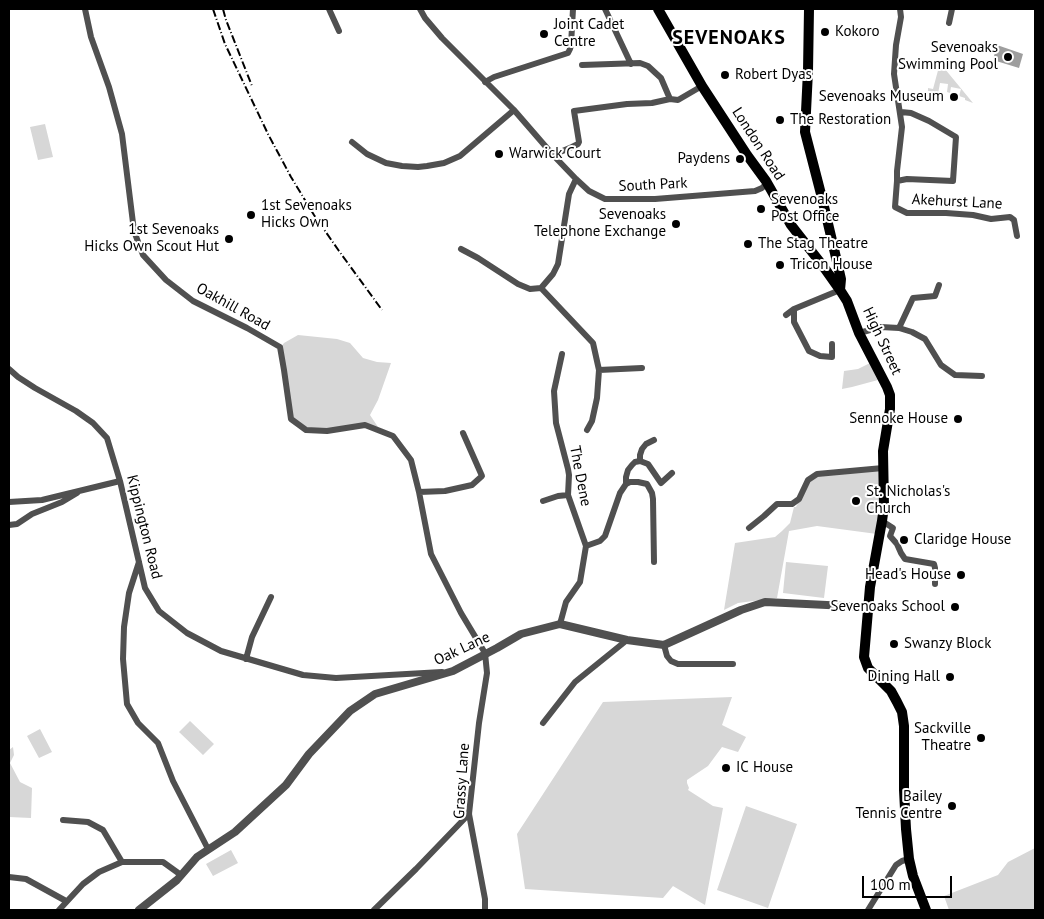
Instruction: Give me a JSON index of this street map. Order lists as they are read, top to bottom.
{
  "streets": {
    "main road": ["London Road", "High Street"],
    "street": [
      "South Park",
      "Akehurst Lane",
      "Oakhill Road",
      "The Dene",
      "Kippington Road",
      "Oak Lane",
      "Grassy Lane"
    ]
  },
  "crossings": [
    ["London Road", "South Park"],
    ["London Road", "High Street"],
    ["Oakhill Road", "Oak Lane"],
    ["Oakhill Road", "Grassy Lane"],
    ["The Dene", "Oak Lane"],
    ["Kippington Road", "Oak Lane"],
    ["Oak Lane", "Grassy Lane"]
  ],
  "districts": ["SEVENOAKS"],
  "places": [
    "Kokoro",
    "Joint Cadet Centre",
    "Sevenoaks Swimming Pool",
    "Robert Dyas",
    "Sevenoaks Museum",
    "The Restoration",
    "Warwick Court",
    "Paydens",
    "Sevenoaks Post Office",
    "1st Sevenoaks Hicks Own",
    "Sevenoaks Telephone Exchange",
    "1st Sevenoaks Hicks Own Scout Hut",
    "The Stag Theatre",
    "Tricon House",
    "Sennoke House",
    "St. Nicholas's Church",
    "Claridge House",
    "Head's House",
    "Sevenoaks School",
    "Swanzy Block",
    "Dining Hall",
    "Sackville Theatre",
    "IC House",
    "Bailey Tennis Centre"
  ],
  "scale_bar": "100 m"
}
